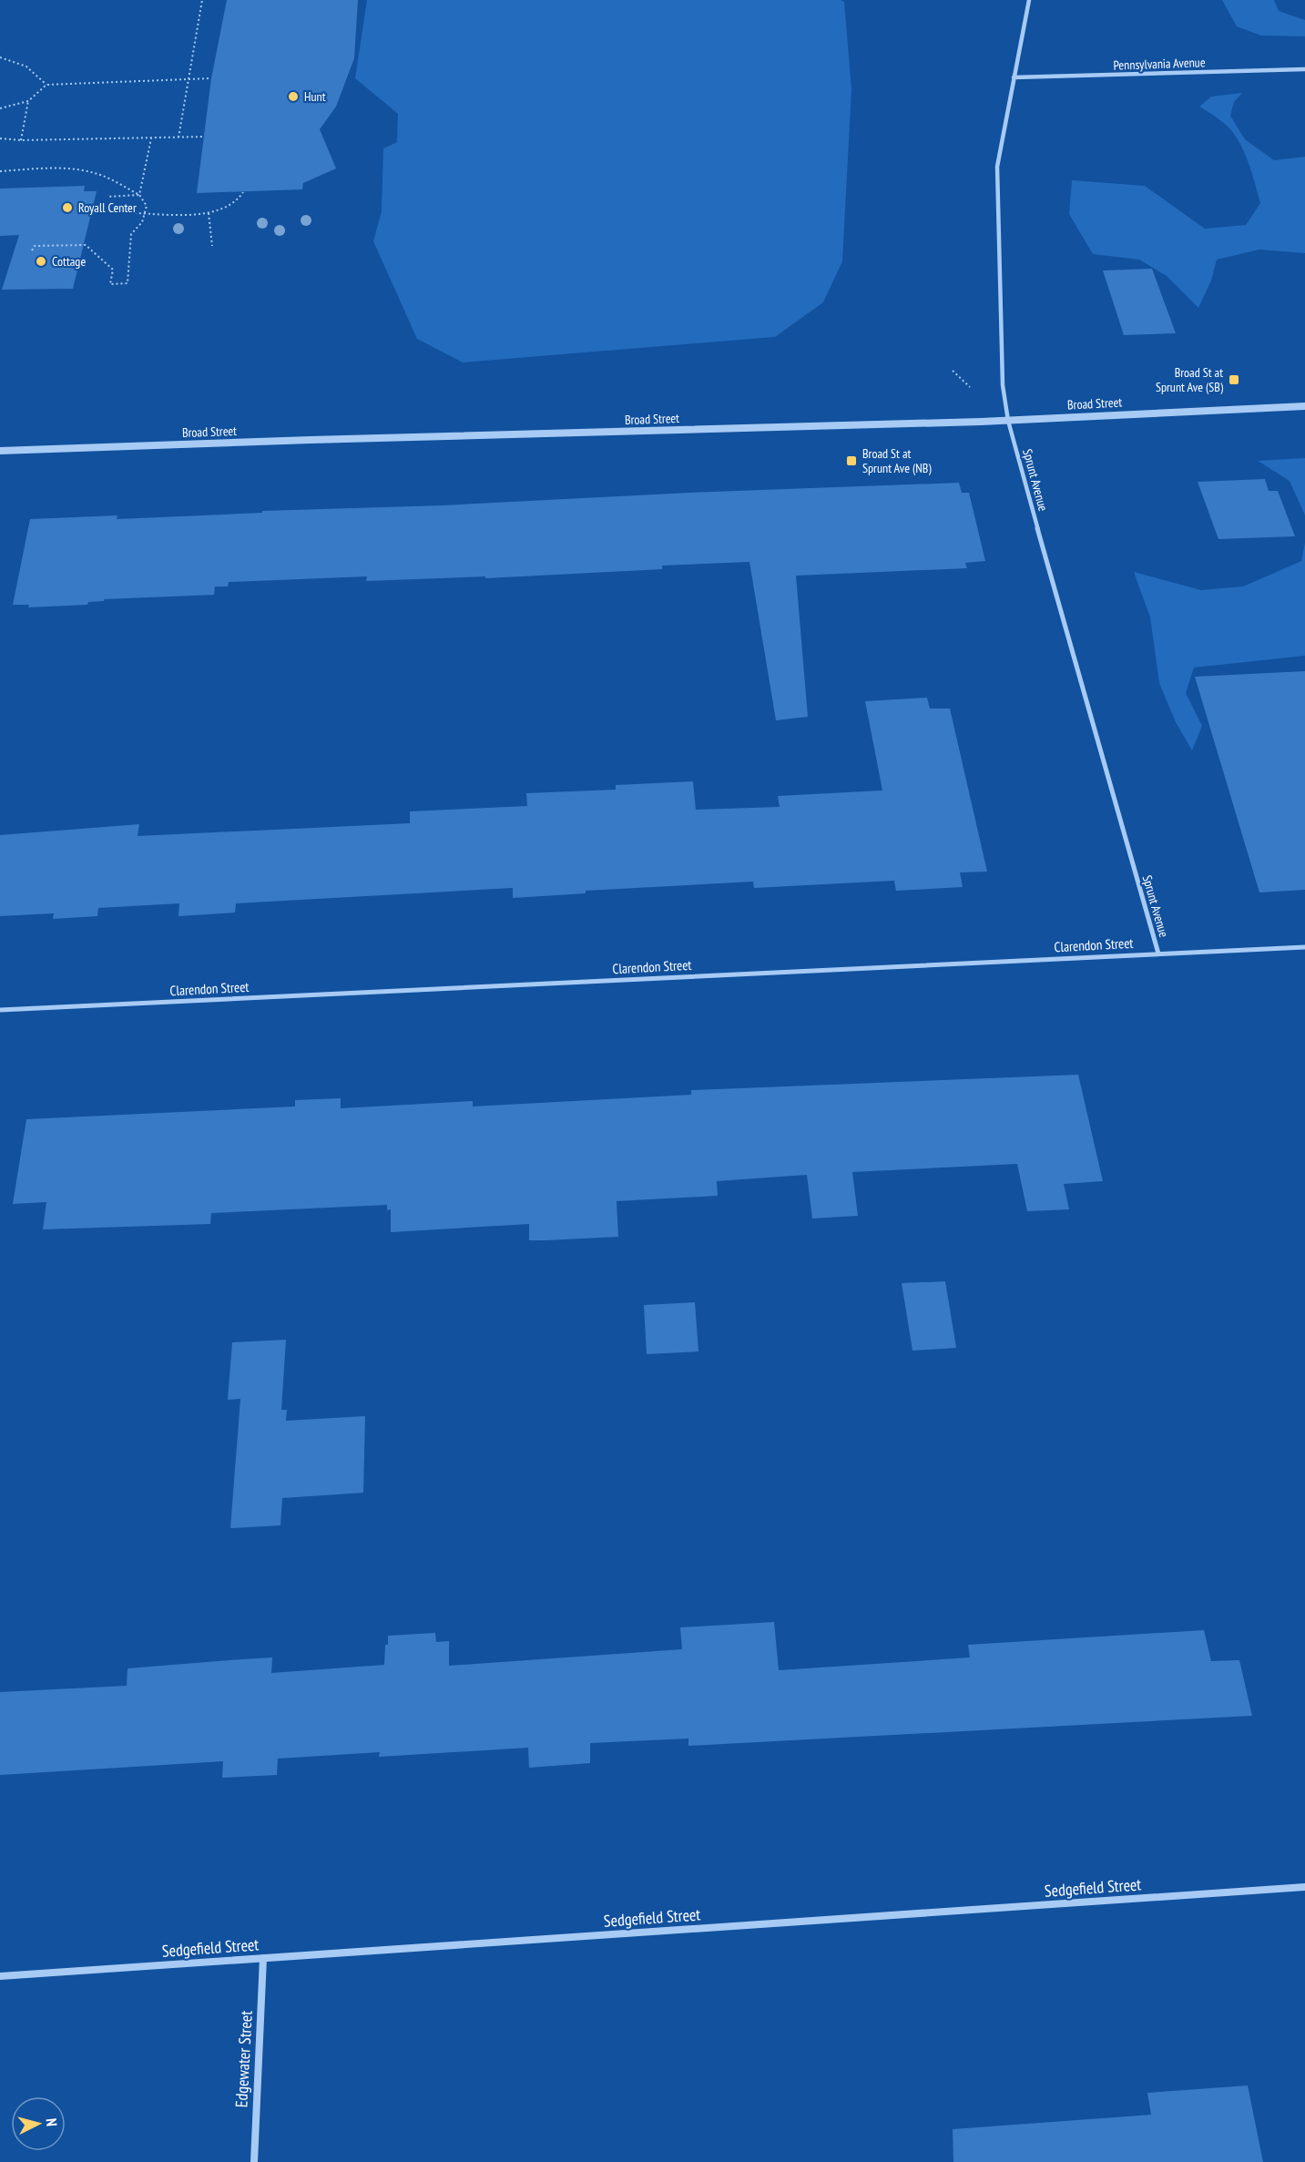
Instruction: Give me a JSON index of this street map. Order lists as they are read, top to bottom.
{
  "streets": {
    "street": [
      "Pennsylvania Avenue",
      "Broad Street",
      "Sprunt Avenue",
      "Clarendon Street",
      "Sedgefield Street",
      "Edgewater Street"
    ]
  },
  "crossings": [
    ["Pennsylvania Avenue", "Sprunt Avenue"],
    ["Broad Street", "Sprunt Avenue"],
    ["Sprunt Avenue", "Clarendon Street"],
    ["Sedgefield Street", "Edgewater Street"]
  ],
  "places": {
    "other": ["Hunt", "Royall Center", "Cottage"],
    "transit": ["Broad St at Sprunt Ave (SB)", "Broad St at Sprunt Ave (NB)"]
  },
  "north": "right"
}
